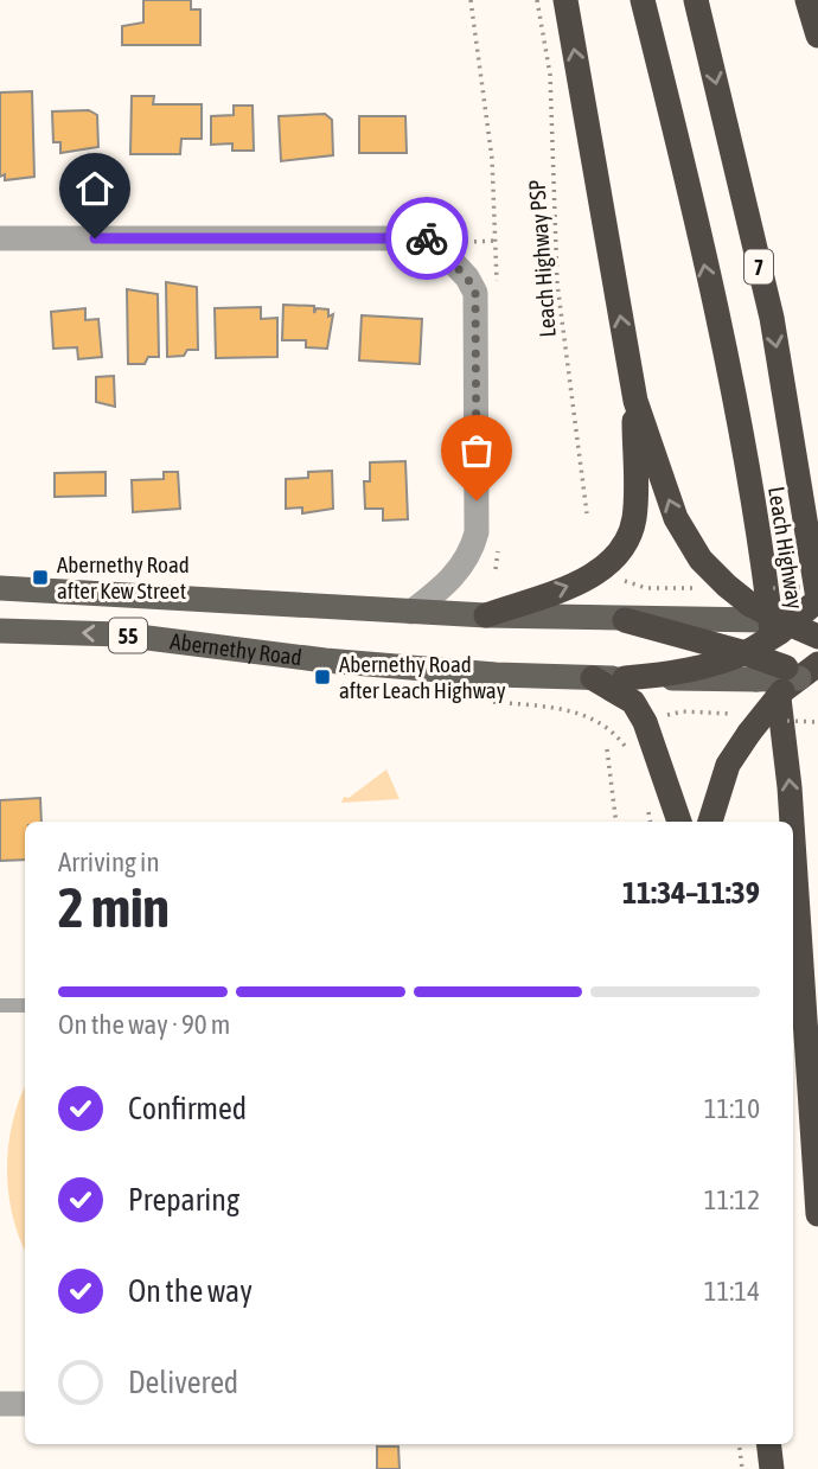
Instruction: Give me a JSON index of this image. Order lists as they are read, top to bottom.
{
  "streets": {
    "highway": ["7", "Leach Highway"],
    "main road": ["55", "Abernethy Road"],
    "path": ["Leach Highway PSP"]
  },
  "places": {
    "transit": ["Abernethy Road after Kew Street", "Abernethy Road after Leach Highway"]
  },
  "page": {
    "heading": ["2 min", "Arriving in", "11:34–11:39"],
    "bar": "On the way · 90 m",
    "list": [
      ["Confirmed", "11:10"],
      ["Preparing", "11:12"],
      ["On the way", "11:14"],
      "Delivered"
    ]
  }
}
